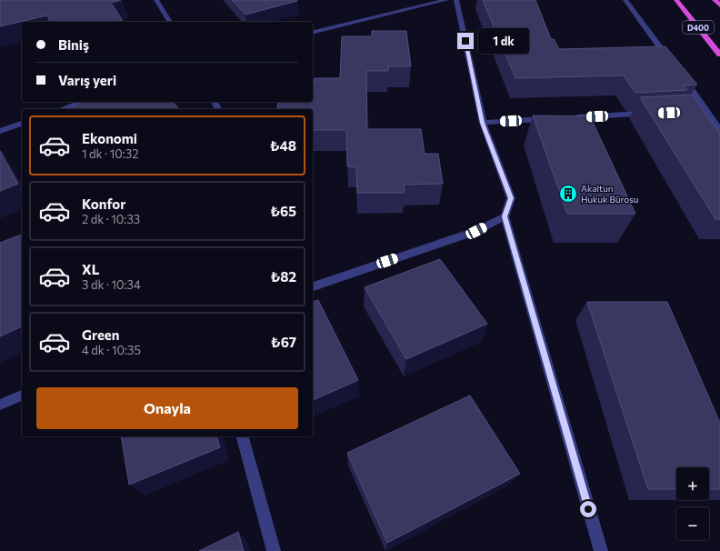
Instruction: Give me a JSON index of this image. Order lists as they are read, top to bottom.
{
  "streets": {
    "highway": ["D400"]
  },
  "places": {
    "building": ["Akaltun Hukuk Bürosu"]
  },
  "page": {
    "banner": ["Biniş", "Varış yeri"],
    "bubble": "1 dk",
    "list": [
      {
        "name": "Ekonomi",
        "note": "1 dk · 10:32",
        "value": "₺48"
      },
      {
        "name": "Konfor",
        "note": "2 dk · 10:33",
        "value": "₺65"
      },
      {
        "name": "XL",
        "note": "3 dk · 10:34",
        "value": "₺82"
      },
      {
        "name": "Green",
        "note": "4 dk · 10:35",
        "value": "₺67"
      }
    ],
    "buttons": "Onayla",
    "map_buttons": ["+", "−"]
  }
}
